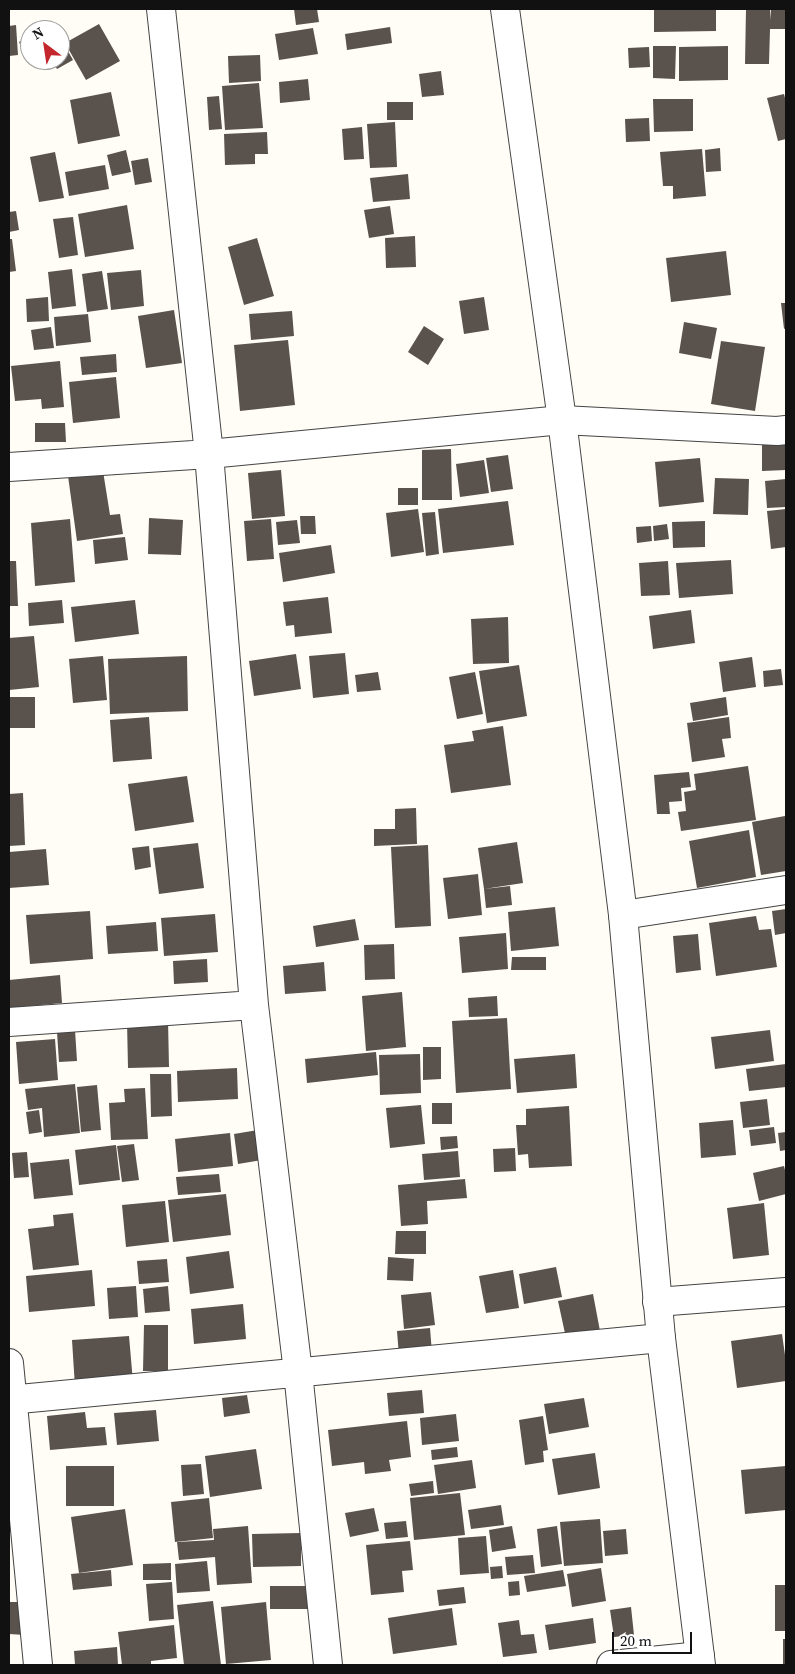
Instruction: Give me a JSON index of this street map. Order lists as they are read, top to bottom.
{
  "scale_bar": "20 m",
  "north": "top left"
}
